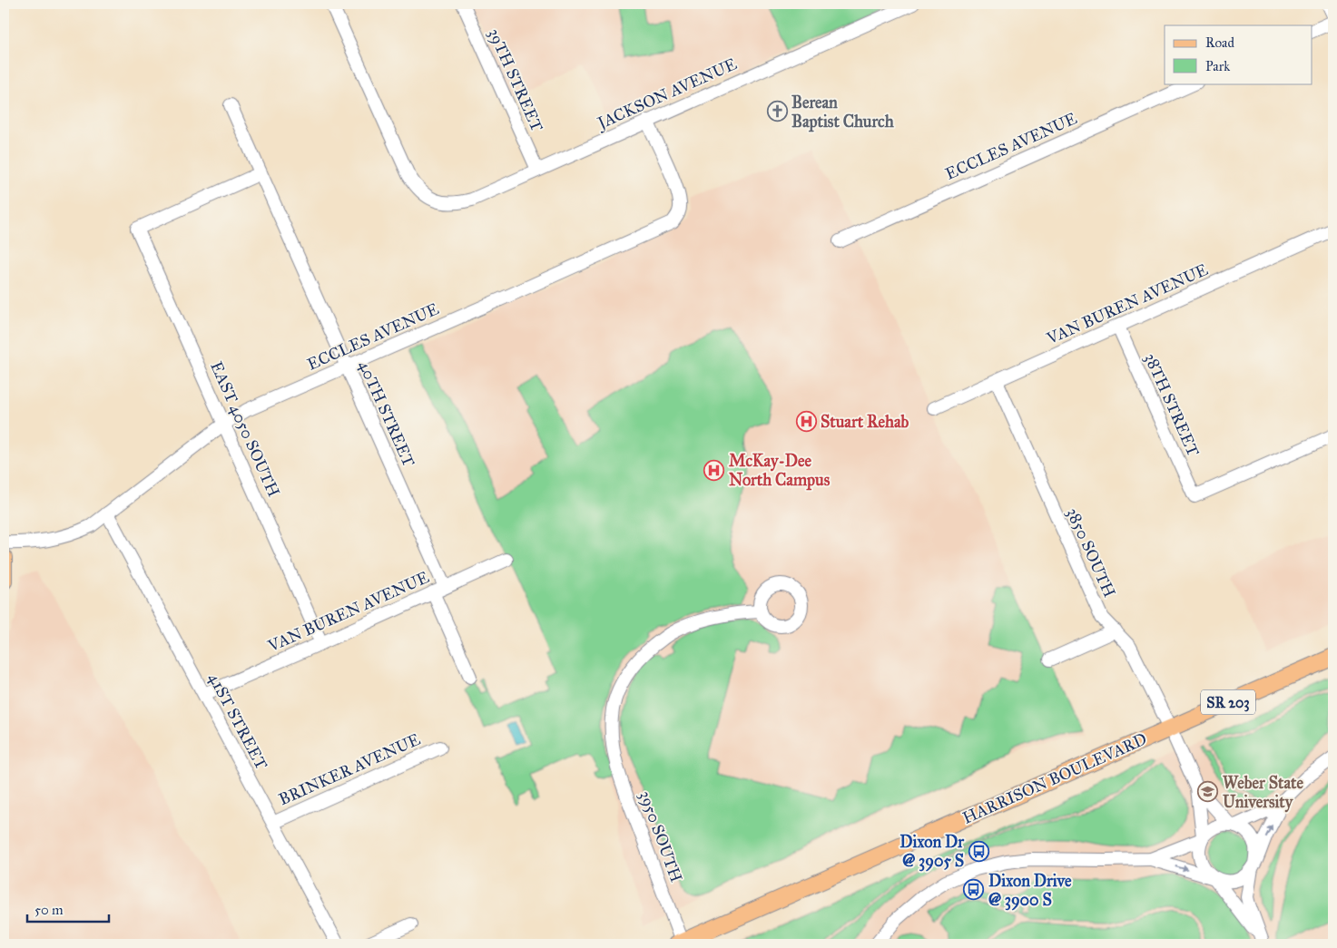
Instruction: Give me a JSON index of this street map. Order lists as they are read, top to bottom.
{
  "streets": {
    "main road": ["SR 203", "HARRISON BOULEVARD"],
    "street": [
      "39TH STREET",
      "JACKSON AVENUE",
      "ECCLES AVENUE",
      "VAN BUREN AVENUE",
      "38TH STREET",
      "40TH STREET",
      "EAST 4050 SOUTH",
      "3850 SOUTH",
      "41ST STREET",
      "BRINKER AVENUE",
      "3950 SOUTH"
    ]
  },
  "crossings": [
    ["39TH STREET", "JACKSON AVENUE"],
    ["JACKSON AVENUE", "ECCLES AVENUE"],
    ["ECCLES AVENUE", "40TH STREET"],
    ["ECCLES AVENUE", "EAST 4050 SOUTH"],
    ["ECCLES AVENUE", "41ST STREET"],
    ["VAN BUREN AVENUE", "38TH STREET"],
    ["VAN BUREN AVENUE", "40TH STREET"],
    ["VAN BUREN AVENUE", "EAST 4050 SOUTH"],
    ["VAN BUREN AVENUE", "3850 SOUTH"],
    ["VAN BUREN AVENUE", "41ST STREET"],
    ["40TH STREET", "EAST 4050 SOUTH"],
    ["3850 SOUTH", "HARRISON BOULEVARD"],
    ["41ST STREET", "BRINKER AVENUE"],
    ["HARRISON BOULEVARD", "3950 SOUTH"]
  ],
  "places": {
    "church": ["Berean Baptist Church"],
    "hospital": ["Stuart Rehab", "McKay-Dee North Campus"],
    "school or university": ["Weber State University"],
    "bus stop": ["Dixon Dr @ 3905 S", "Dixon Drive @ 3900 S"]
  },
  "legend": ["Road", "Park"],
  "scale_bar": "50 m"
}
